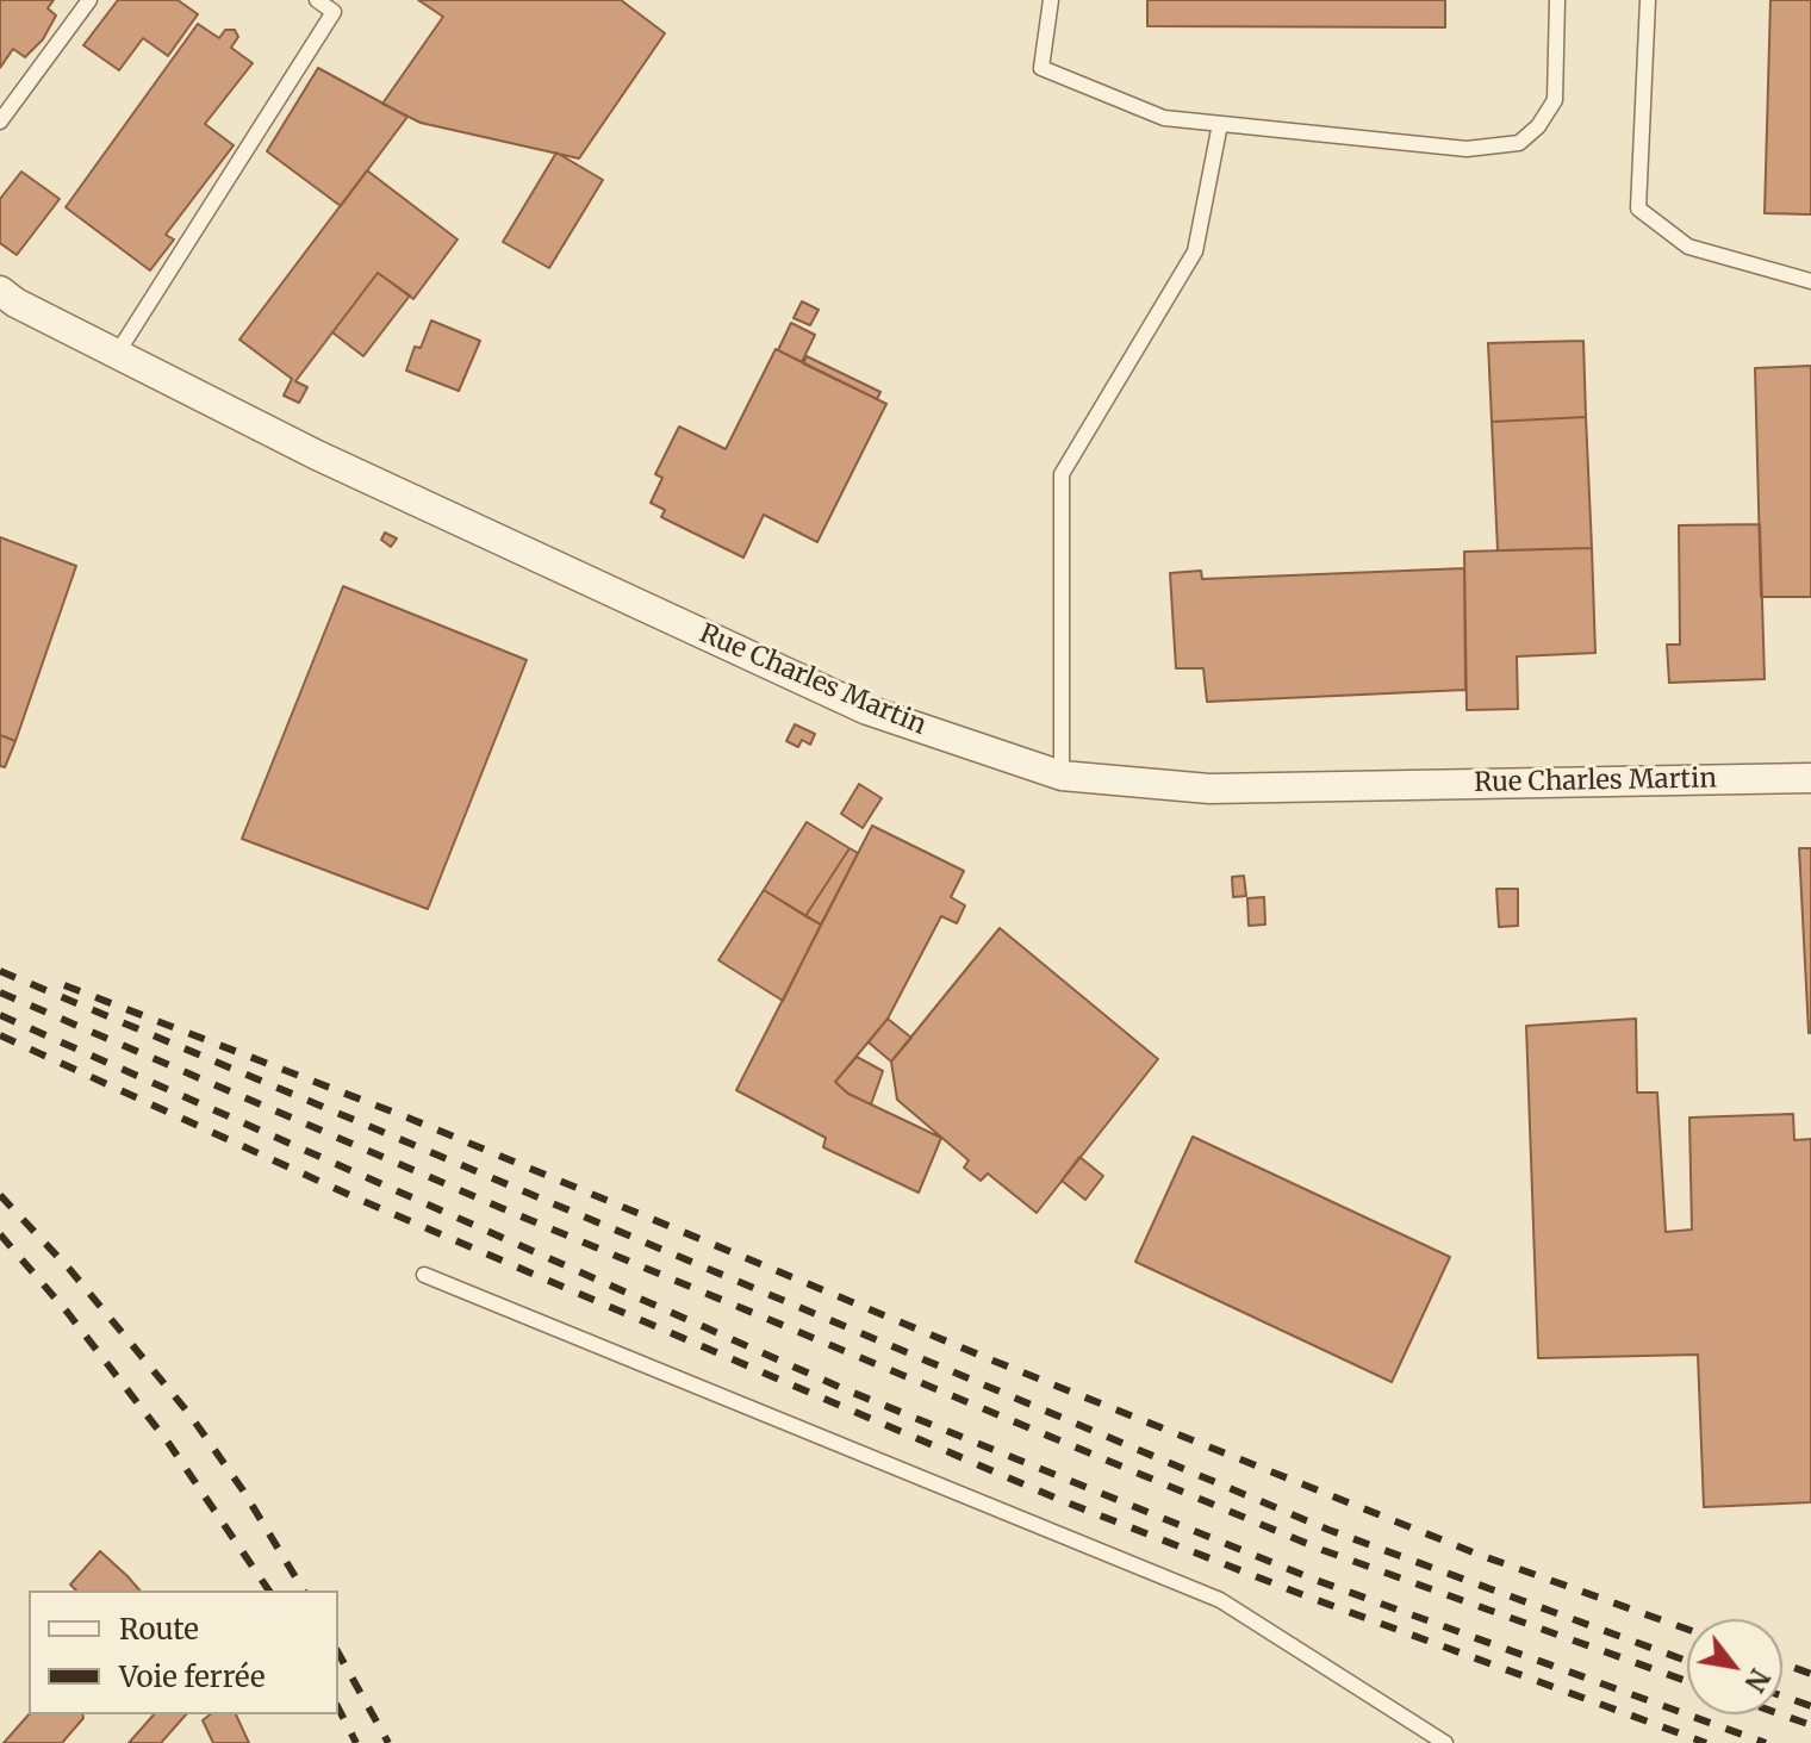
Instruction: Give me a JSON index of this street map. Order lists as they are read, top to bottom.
{
  "streets": {
    "street": ["Rue Charles Martin"]
  },
  "legend": ["Route", "Voie ferrée"],
  "north": "bottom right"
}
